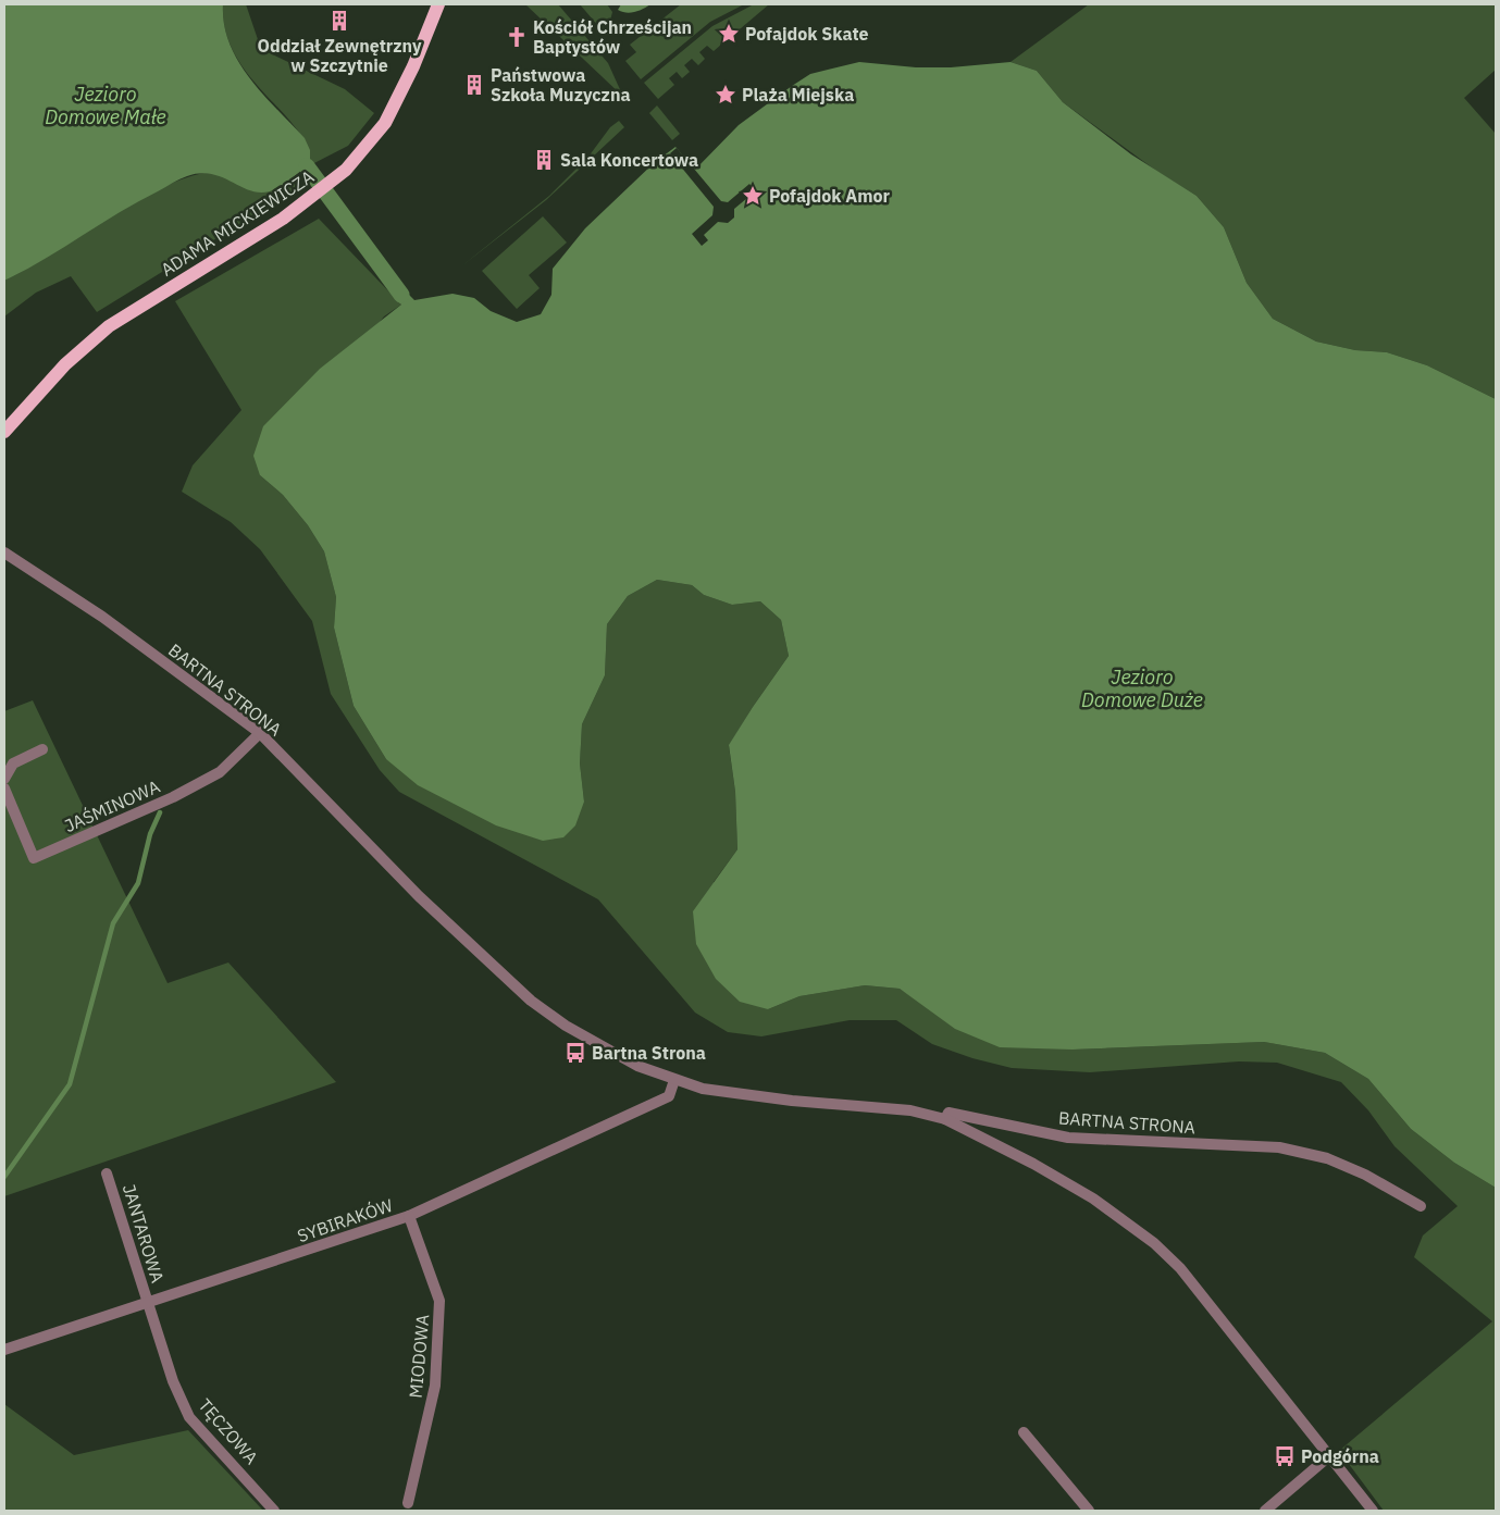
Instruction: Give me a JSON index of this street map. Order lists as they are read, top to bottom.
{
  "streets": {
    "main road": ["ADAMA MICKIEWICZA"],
    "street": [
      "BARTNA STRONA",
      "JAŚMINOWA",
      "SYBIRAKÓW",
      "JANTAROWA",
      "MIODOWA",
      "TĘCZOWA"
    ]
  },
  "crossings": [
    ["BARTNA STRONA", "JAŚMINOWA"],
    ["BARTNA STRONA", "SYBIRAKÓW"],
    ["SYBIRAKÓW", "JANTAROWA"],
    ["SYBIRAKÓW", "MIODOWA"],
    ["SYBIRAKÓW", "TĘCZOWA"],
    ["JANTAROWA", "TĘCZOWA"]
  ],
  "water": ["Jezioro Domowe Małe", "Jezioro Domowe Duże"],
  "places": {
    "building": ["Oddział Zewnętrzny w Szczytnie", "Państwowa Szkoła Muzyczna", "Sala Koncertowa"],
    "place": ["Pofajdok Skate", "Plaża Miejska", "Pofajdok Amor"],
    "church": ["Kościół Chrześcijan Baptystów"],
    "bus stop": ["Bartna Strona", "Podgórna"]
  }
}
